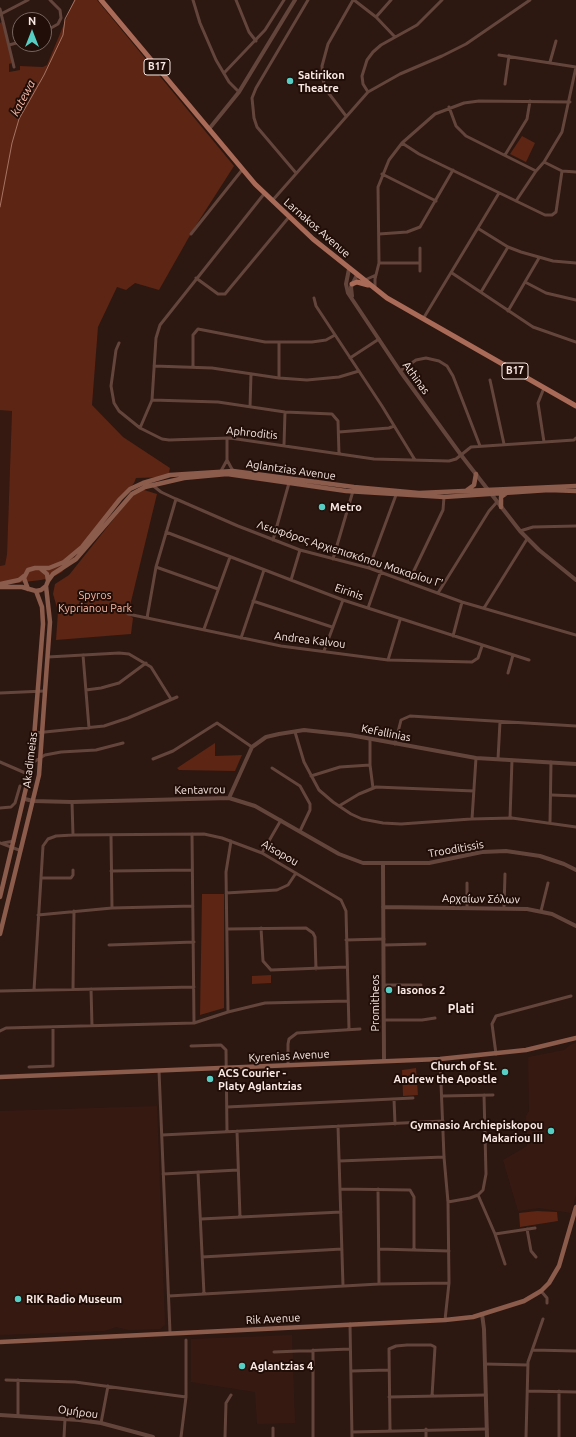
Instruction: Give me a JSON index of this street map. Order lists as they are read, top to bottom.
{
  "streets": {
    "main road": [
      "B17",
      "Larnakos Avenue",
      "Aglantzias Avenue",
      "Akadimeias",
      "Kyrenias Avenue",
      "Rik Avenue"
    ],
    "street": [
      "Athinas",
      "Aphroditis",
      "Λεωφόρος Αρχιεπισκόπου Μακαρίου Γ'",
      "Eirinis",
      "Andrea Kalvou",
      "Kefallinias",
      "Kentavrou",
      "Trooditissis",
      "Aisopou",
      "Αρχαίων Σόλων",
      "Promitheos",
      "Ομήρου"
    ]
  },
  "crossings": [
    ["Larnakos Avenue", "Athinas"],
    ["Athinas", "Aphroditis"],
    ["Athinas", "Aglantzias Avenue"],
    ["Aglantzias Avenue", "Λεωφόρος Αρχιεπισκόπου Μακαρίου Γ'"],
    ["Aglantzias Avenue", "Akadimeias"],
    ["Eirinis", "Andrea Kalvou"],
    ["Akadimeias", "Kentavrou"],
    ["Kentavrou", "Trooditissis"],
    ["Kentavrou", "Promitheos"],
    ["Trooditissis", "Promitheos"],
    ["Αρχαίων Σόλων", "Promitheos"],
    ["Promitheos", "Kyrenias Avenue"]
  ],
  "districts": ["Plati"],
  "water": ["katewa"],
  "parks": ["Spyros Kyprianou Park"],
  "places": [
    "Satirikon Theatre",
    "Metro",
    "Iasonos 2",
    "Church of St. Andrew the Apostle",
    "ACS Courier - Platy Aglantzias",
    "Gymnasio Archiepiskopou Makariou III",
    "RIK Radio Museum",
    "Aglantzias 4"
  ],
  "north": "top"
}
